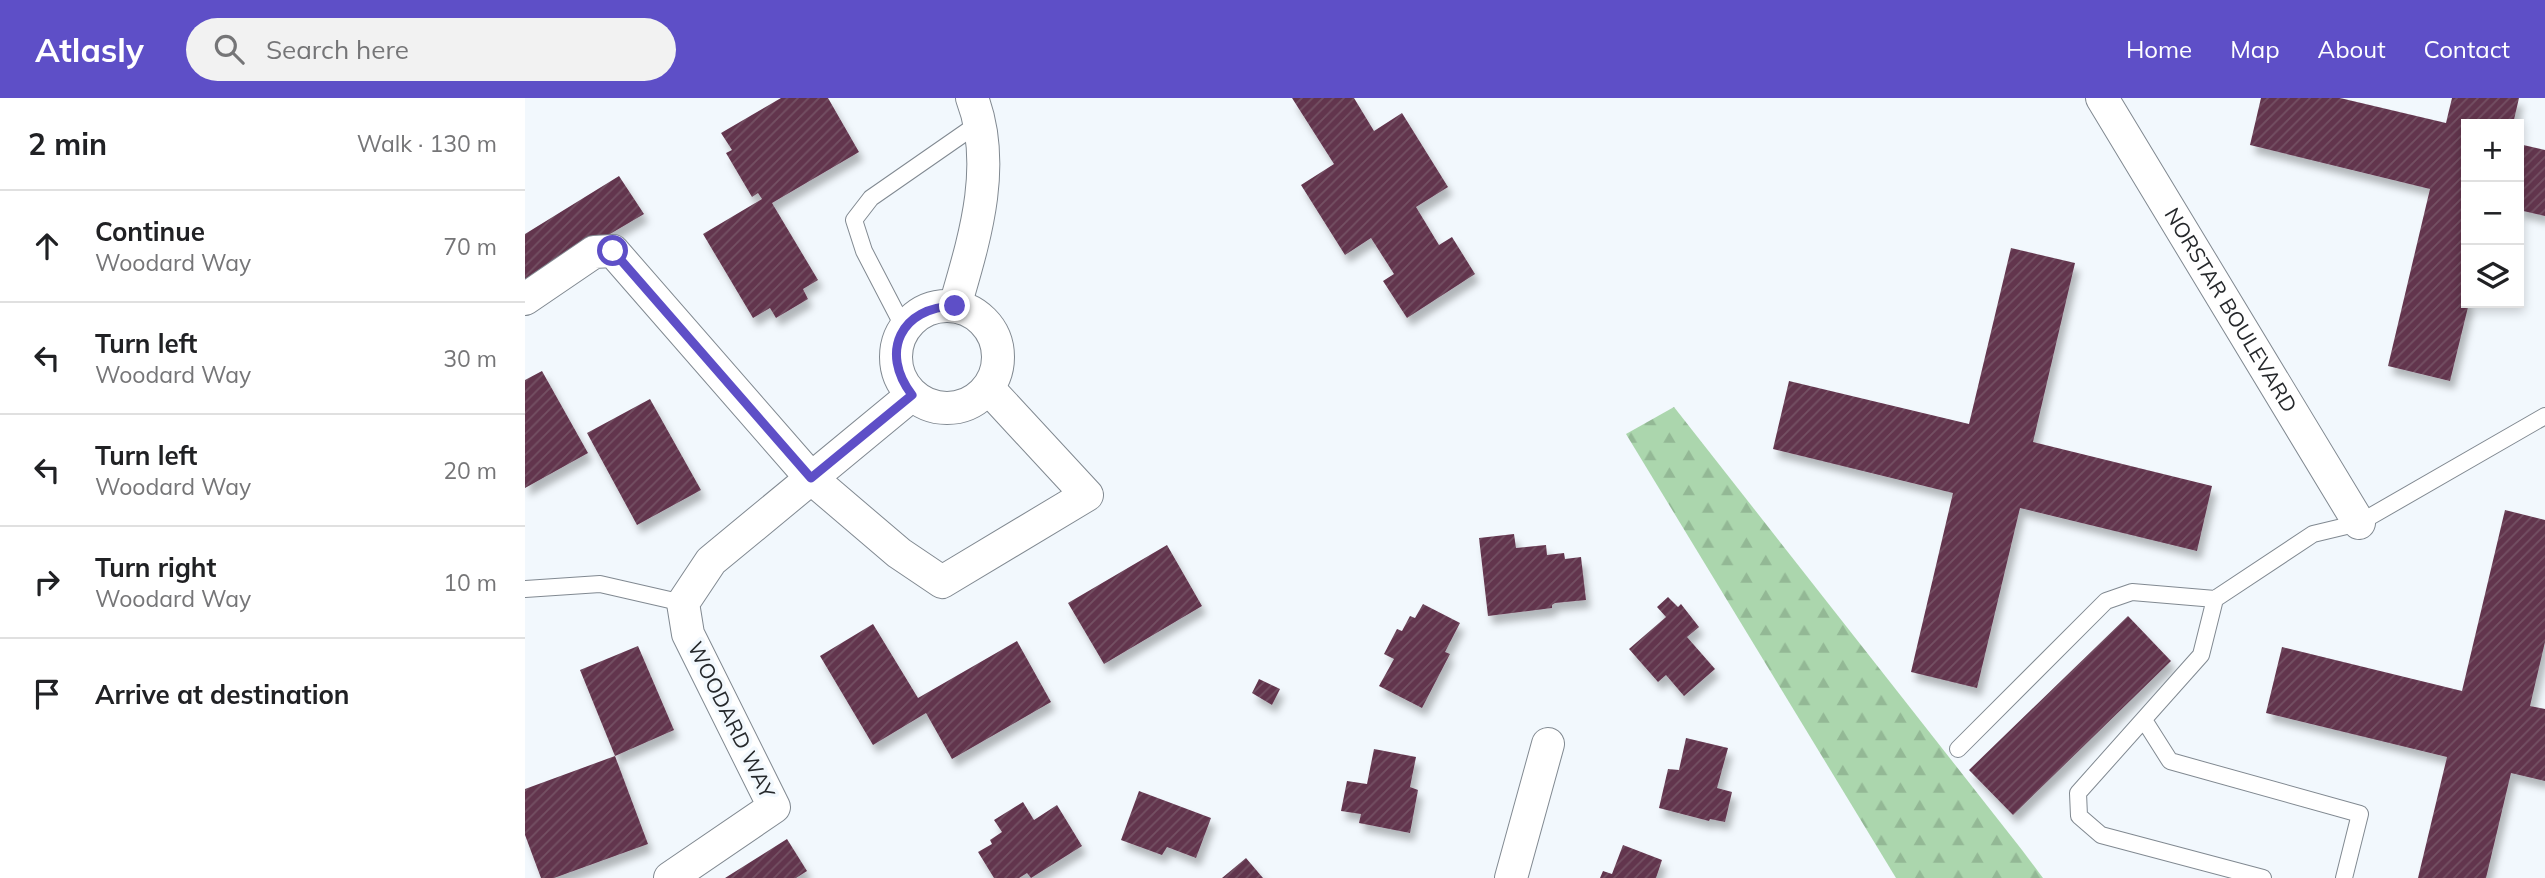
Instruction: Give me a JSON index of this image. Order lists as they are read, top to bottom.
{
  "streets": {
    "street": ["NORSTAR BOULEVARD", "WOODARD WAY"]
  },
  "page": {
    "header": "Atlasly",
    "search": "Search here",
    "nav": [
      "Home",
      "Map",
      "About",
      "Contact"
    ],
    "heading": ["2 min", "Walk · 130 m"],
    "map_buttons": ["+", "−"],
    "list": [
      ["Continue", "Woodard Way", "70 m"],
      ["Turn left", "Woodard Way", "30 m"],
      ["Turn left", "Woodard Way", "20 m"],
      ["Turn right", "Woodard Way", "10 m"],
      "Arrive at destination"
    ]
  }
}
